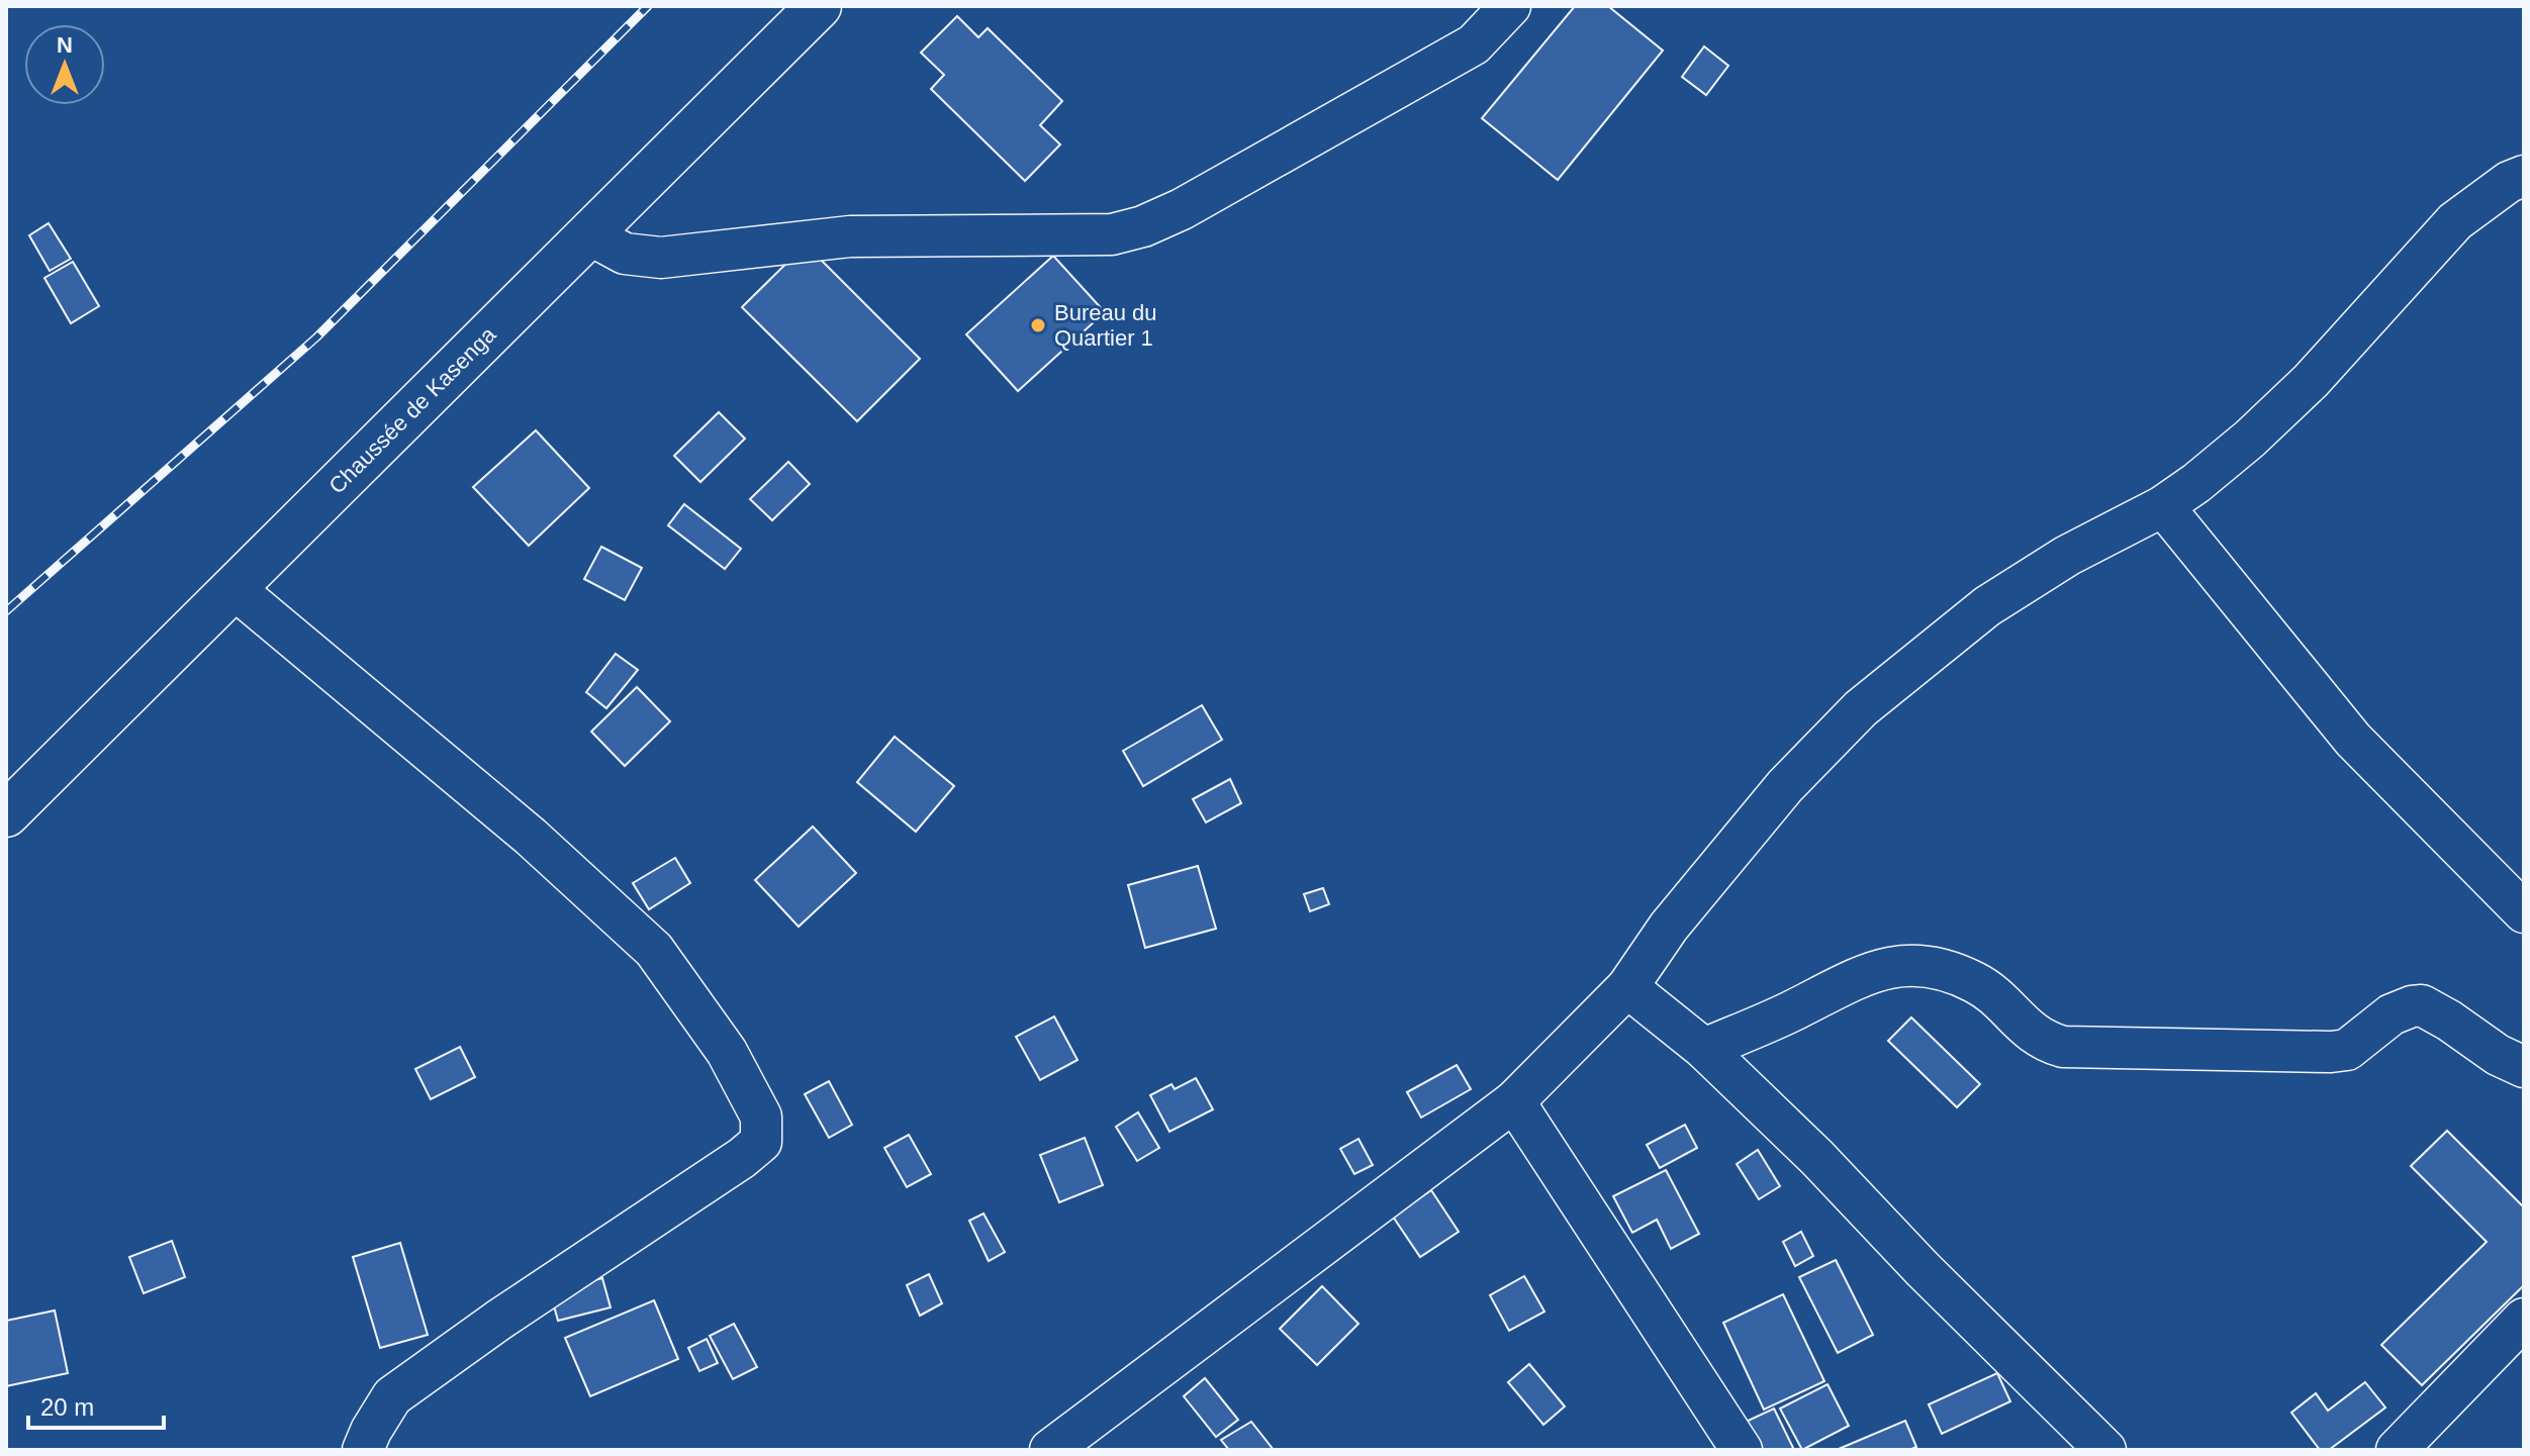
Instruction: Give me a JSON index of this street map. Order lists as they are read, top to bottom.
{
  "streets": {
    "main road": ["Chaussée de Kasenga"]
  },
  "places": ["Bureau du Quartier 1"],
  "scale_bar": "20 m",
  "north": "top"
}
